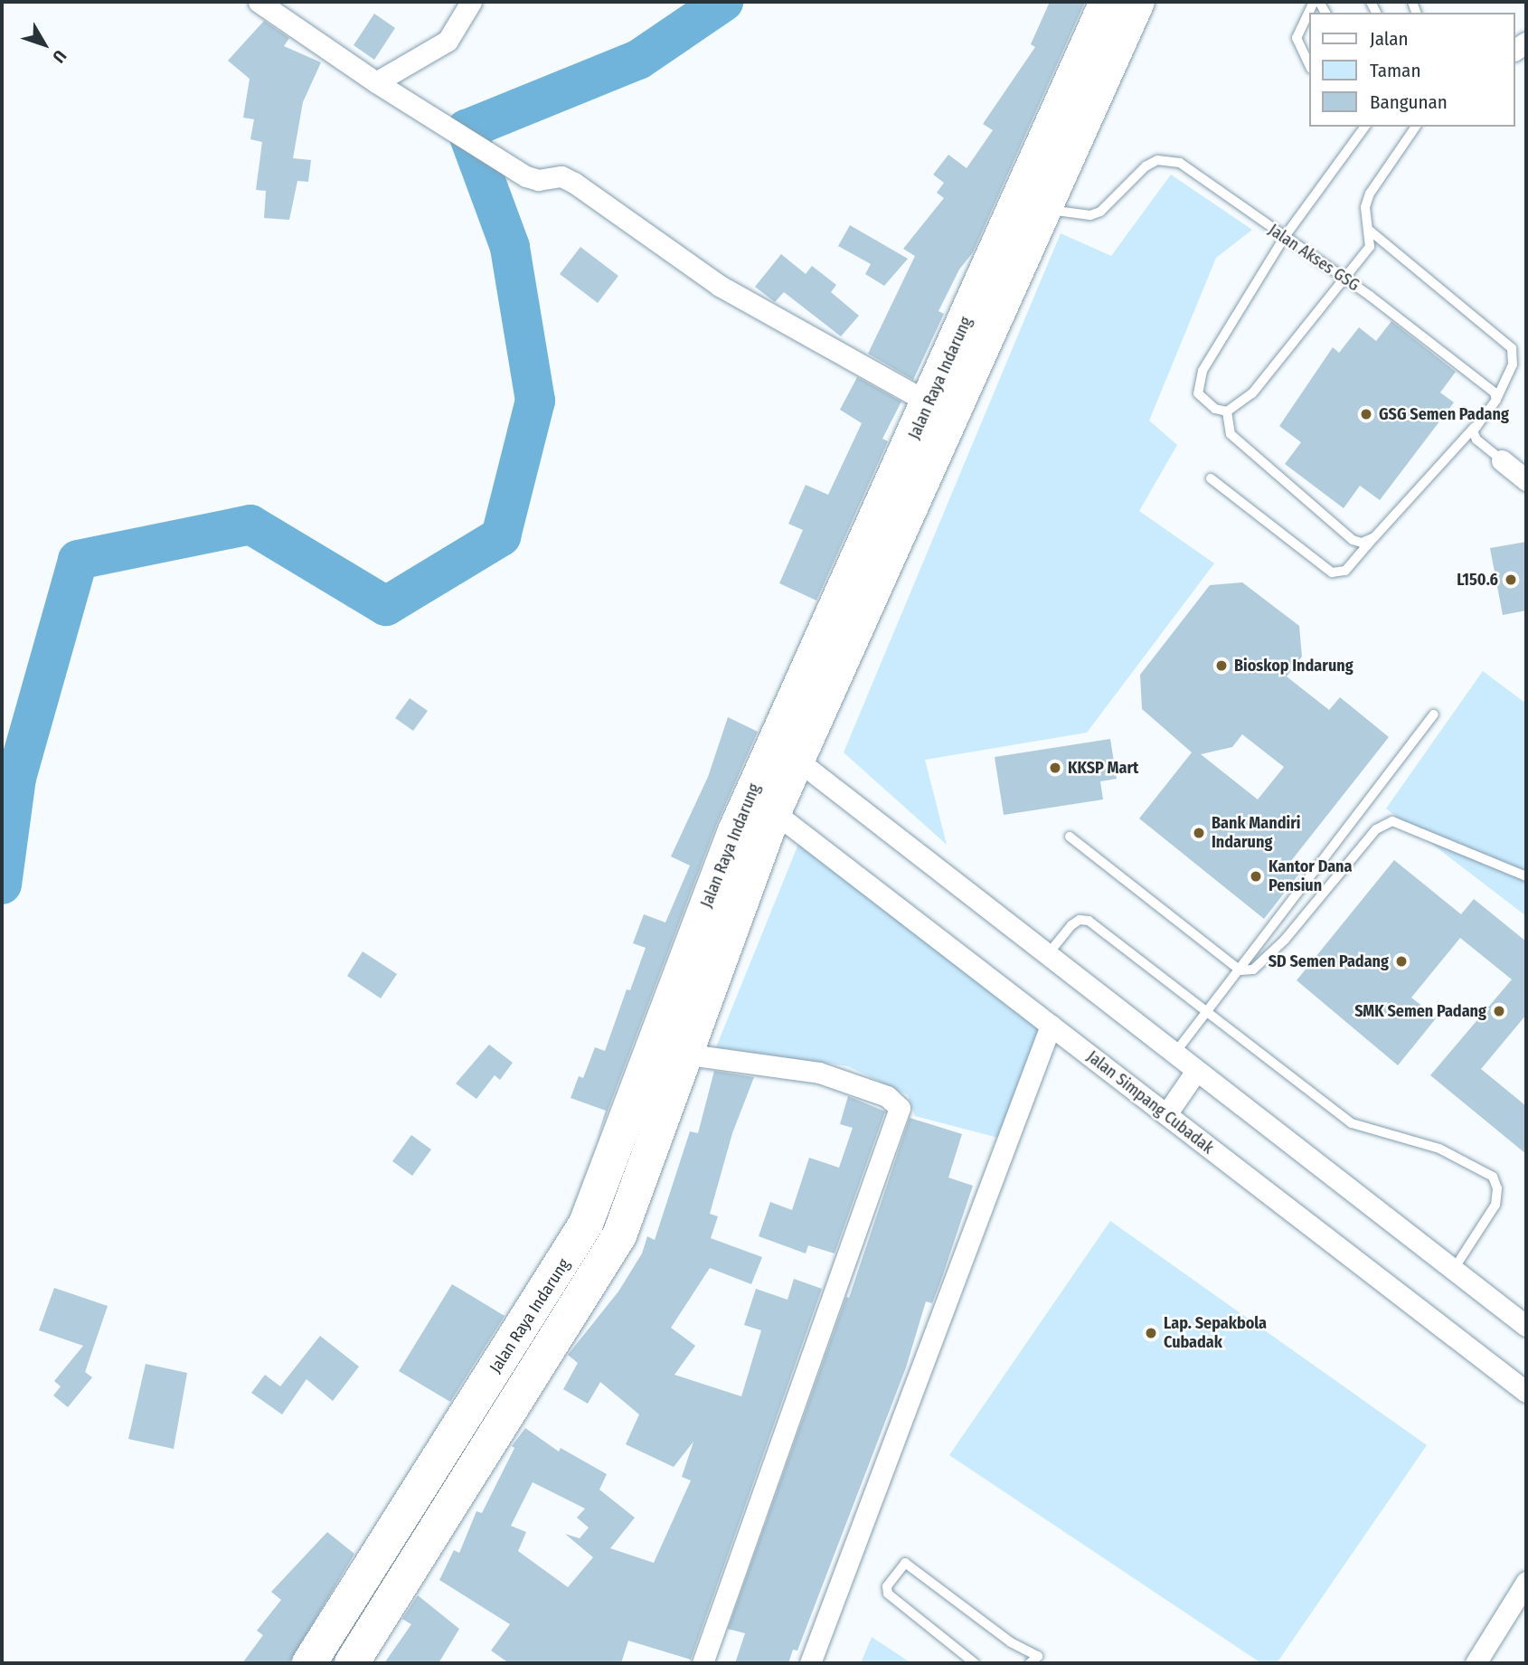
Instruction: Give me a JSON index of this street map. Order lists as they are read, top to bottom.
{
  "streets": {
    "highway": ["Jalan Raya Indarung"],
    "street": ["Jalan Simpang Cubadak"],
    "lane": ["Jalan Akses GSG"]
  },
  "crossings": [
    ["Jalan Akses GSG", "Jalan Raya Indarung"],
    ["Jalan Raya Indarung", "Jalan Simpang Cubadak"]
  ],
  "places": [
    "GSG Semen Padang",
    "L150.6",
    "Bioskop Indarung",
    "KKSP Mart",
    "Bank Mandiri Indarung",
    "Kantor Dana Pensiun",
    "SD Semen Padang",
    "SMK Semen Padang",
    "Lap. Sepakbola Cubadak"
  ],
  "legend": ["Jalan", "Taman", "Bangunan"],
  "north": "bottom right"
}
